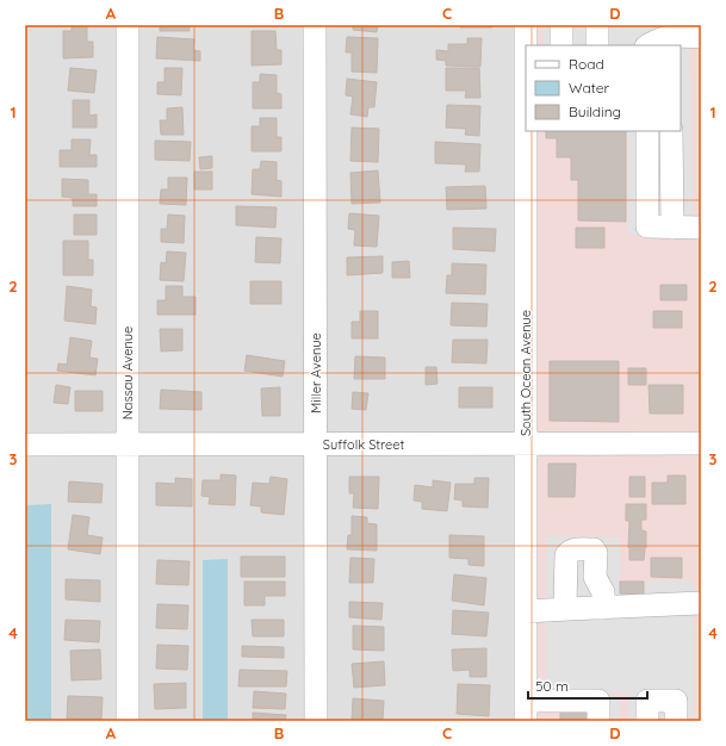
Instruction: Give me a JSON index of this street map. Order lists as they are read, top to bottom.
{
  "streets": {
    "street": [
      "Nassau Avenue",
      "Miller Avenue",
      "South Ocean Avenue",
      "Suffolk Street"
    ]
  },
  "crossings": [
    ["Nassau Avenue", "Suffolk Street"],
    ["Miller Avenue", "Suffolk Street"],
    ["South Ocean Avenue", "Suffolk Street"]
  ],
  "legend": ["Road", "Water", "Building"],
  "scale_bar": "50 m",
  "grid": {
    "columns": [
      "A",
      "B",
      "C",
      "D"
    ],
    "rows": [
      "1",
      "2",
      "3",
      "4"
    ]
  }
}
